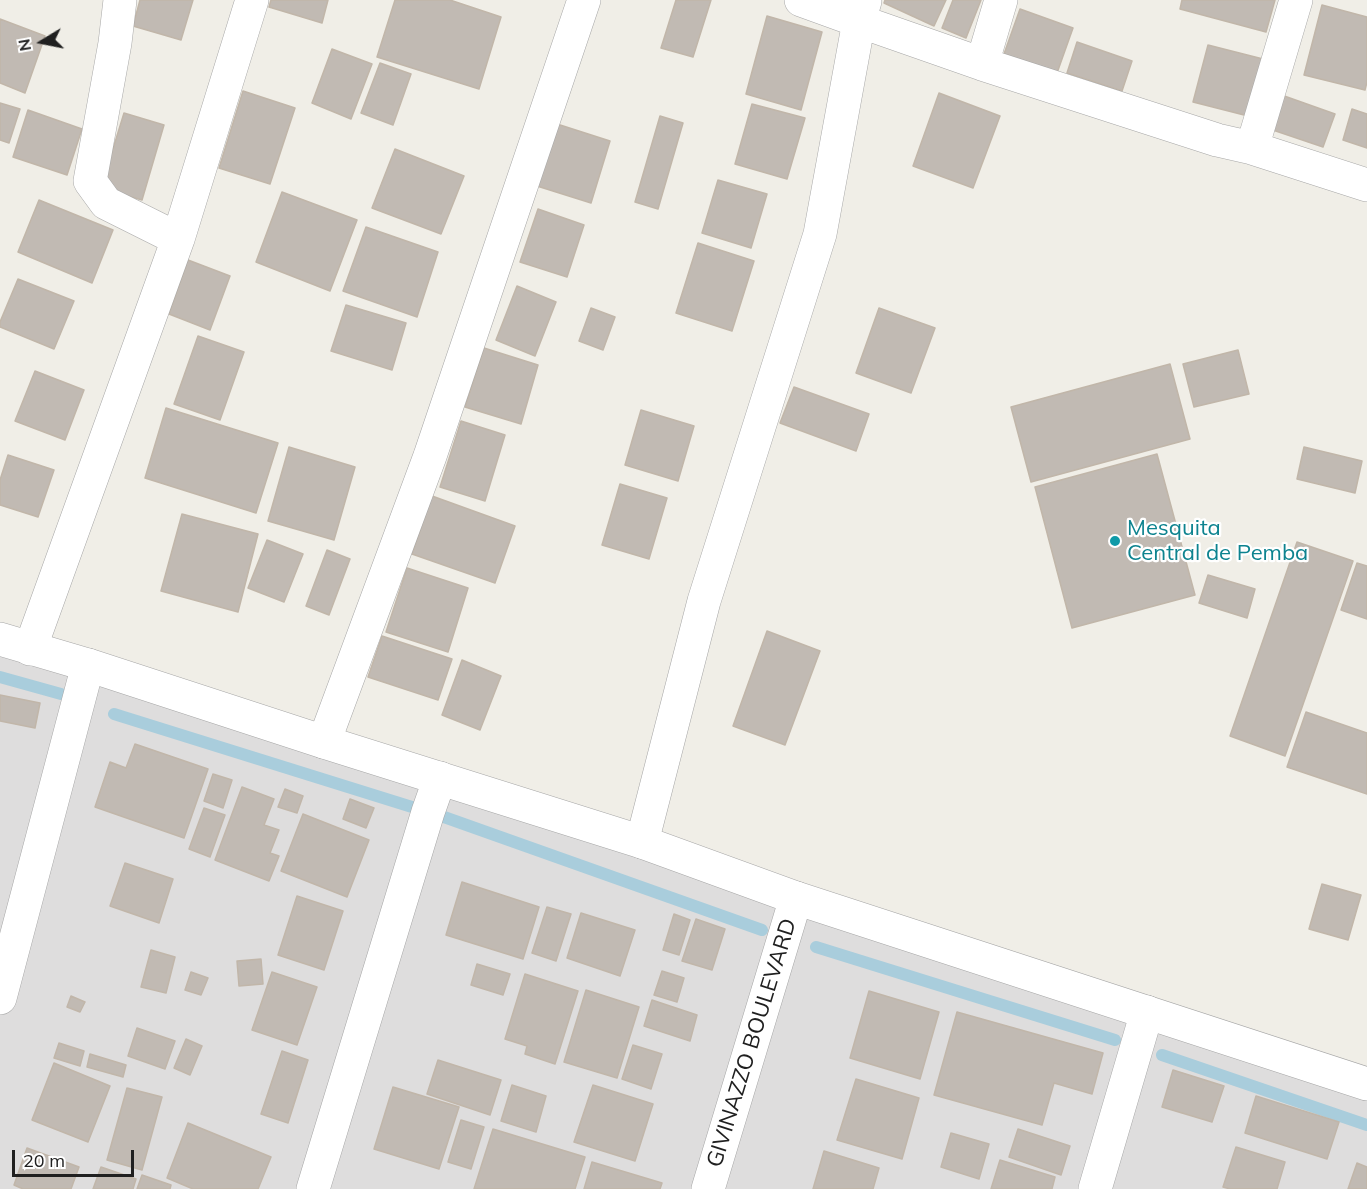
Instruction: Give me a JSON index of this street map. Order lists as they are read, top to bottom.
{
  "streets": {
    "street": ["GIVINAZZO BOULEVARD"]
  },
  "places": ["Mesquita Central de Pemba"],
  "scale_bar": "20 m",
  "north": "left"
}
